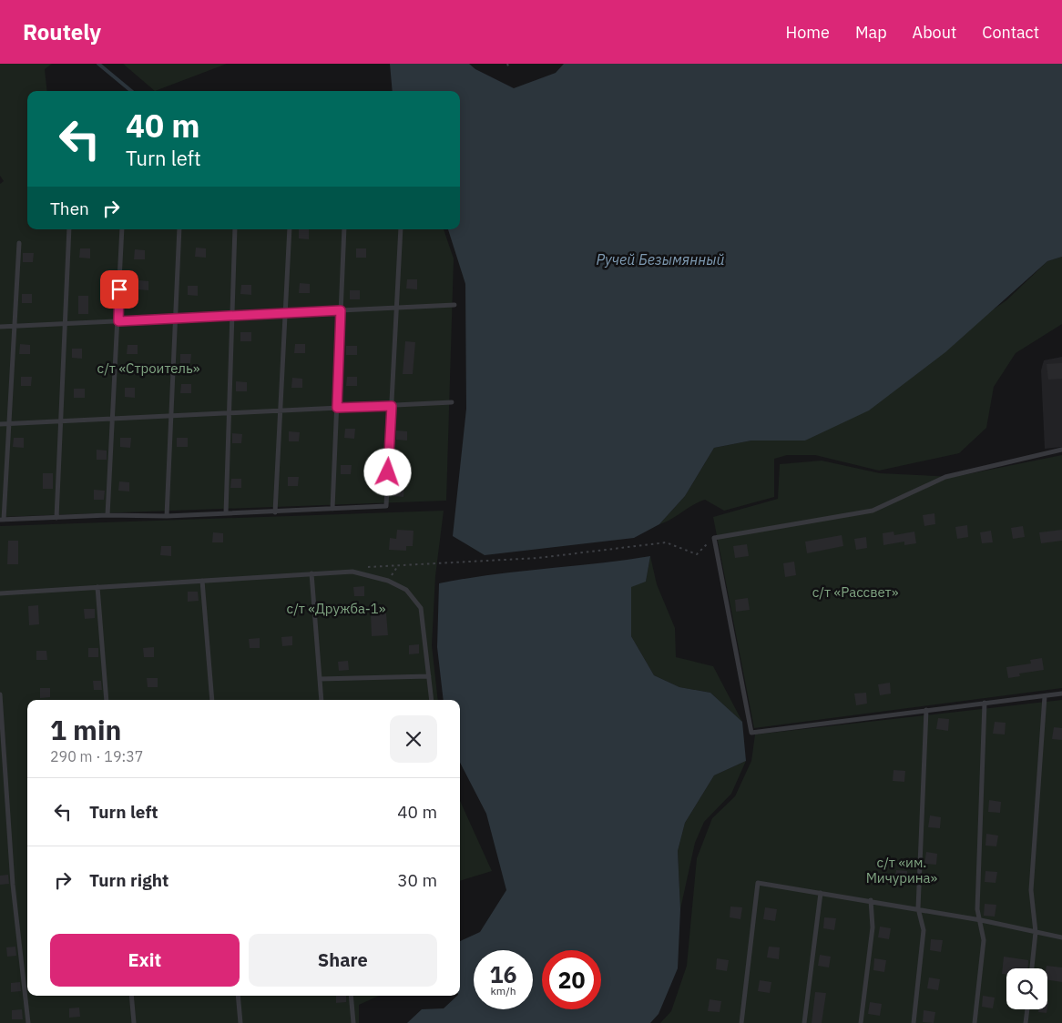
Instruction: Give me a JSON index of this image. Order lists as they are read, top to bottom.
{
  "water": ["Ручей Безымянный"],
  "parks": [
    "с/т «Строитель»",
    "с/т «Рассвет»",
    "с/т «Дружба-1»",
    "с/т «им. Мичурина»"
  ],
  "page": {
    "header": "Routely",
    "nav": [
      "Home",
      "Map",
      "About",
      "Contact"
    ],
    "turn": ["40 m", "Turn left"],
    "then": "Then",
    "heading": ["1 min", "290 m · 19:37"],
    "list": [
      {
        "name": "Turn left",
        "value": "40 m"
      },
      {
        "name": "Turn right",
        "value": "30 m"
      }
    ],
    "buttons": ["Exit", "Share"],
    "speed": "16 km/h",
    "limit": "20"
  }
}
